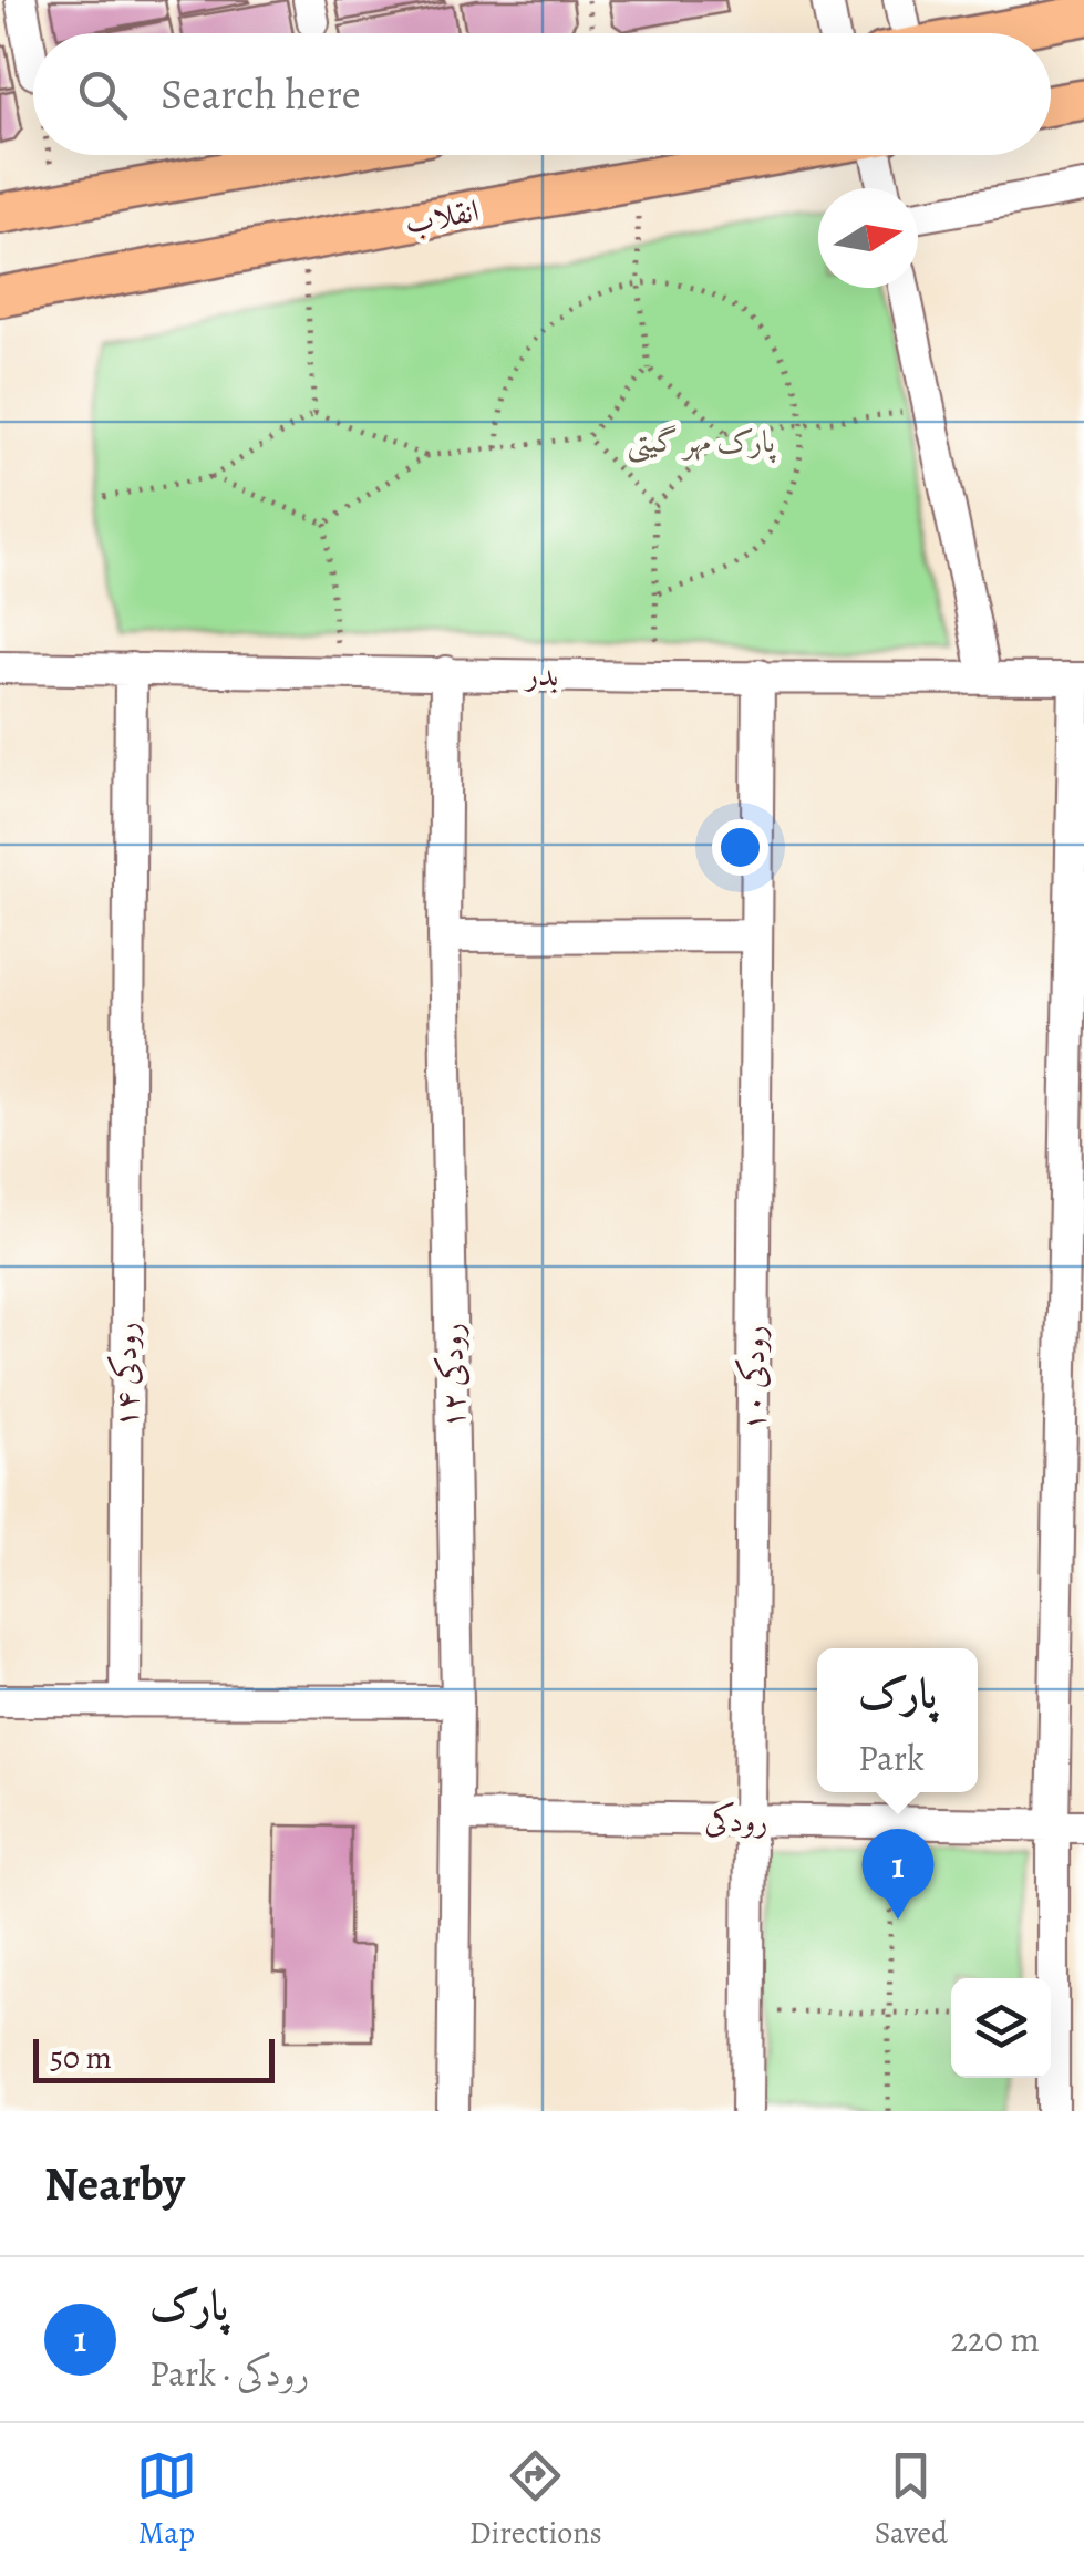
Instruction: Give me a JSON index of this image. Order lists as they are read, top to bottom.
{
  "streets": {
    "main road": ["انقلاب"],
    "street": [
      "بدر",
      "رودکی ۱۴",
      "رودکی ۱۲",
      "رودکی ۱۰",
      "رودکی"
    ]
  },
  "crossings": [
    ["بدر", "رودکی ۱۴"],
    ["بدر", "رودکی ۱۲"],
    ["بدر", "رودکی ۱۰"],
    ["رودکی ۱۲", "رودکی"],
    ["رودکی ۱۰", "رودکی"]
  ],
  "parks": ["پارک مهر گیتی"],
  "scale_bar": "50 m",
  "north": "right",
  "page": {
    "search": "Search here",
    "popup": ["پارک", "Park"],
    "pins": "1",
    "scale": "50 m",
    "heading": "Nearby",
    "list": [
      {
        "mark": "1",
        "name": "پارک",
        "note": "Park · رودکی",
        "value": "220 m"
      }
    ],
    "nav": ["Map", "Directions", "Saved"]
  }
}
